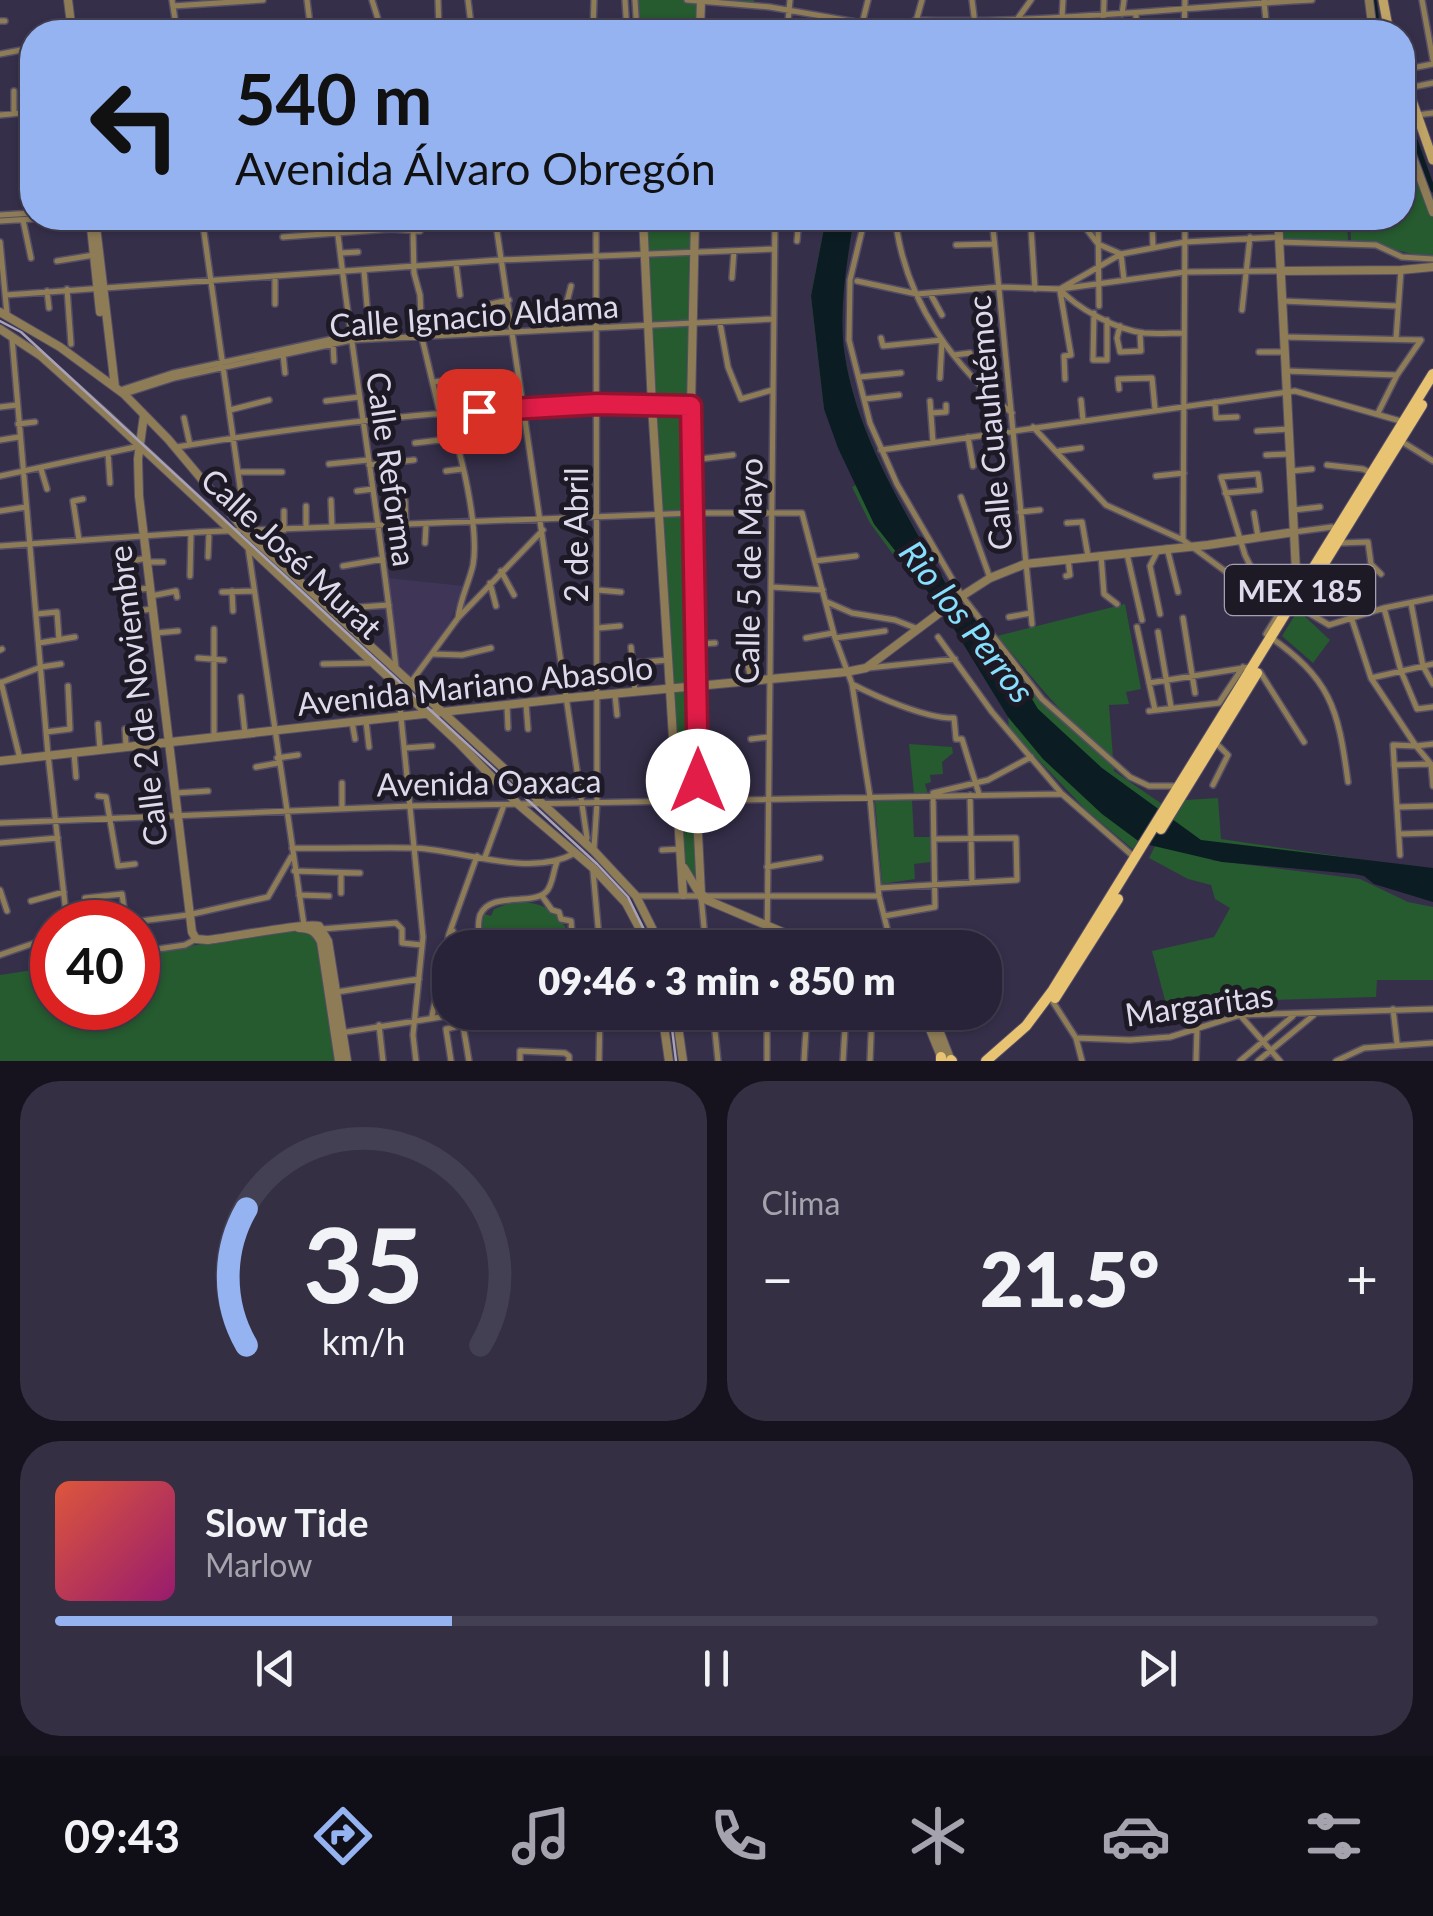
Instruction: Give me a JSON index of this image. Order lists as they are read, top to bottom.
{
  "streets": {
    "main road": ["MEX 185"],
    "street": [
      "Calle Ignacio Aldama",
      "Calle Cuauhtémoc",
      "Calle Reforma",
      "2 de Abril",
      "Calle José Murat",
      "Calle 5 de Mayo",
      "Avenida Mariano Abasolo",
      "Calle 2 de Noviembre",
      "Avenida Oaxaca",
      "Margaritas"
    ]
  },
  "crossings": [
    ["Calle Ignacio Aldama", "Calle Reforma"],
    ["Calle Ignacio Aldama", "2 de Abril"],
    ["Calle Ignacio Aldama", "Calle 5 de Mayo"],
    ["2 de Abril", "Avenida Mariano Abasolo"],
    ["2 de Abril", "Avenida Oaxaca"],
    ["Calle José Murat", "Avenida Mariano Abasolo"],
    ["Calle José Murat", "Calle 2 de Noviembre"],
    ["Calle José Murat", "Avenida Oaxaca"],
    ["Calle 5 de Mayo", "Avenida Mariano Abasolo"],
    ["Calle 5 de Mayo", "Avenida Oaxaca"],
    ["Avenida Mariano Abasolo", "Calle 2 de Noviembre"],
    ["Calle 2 de Noviembre", "Avenida Oaxaca"]
  ],
  "water": ["Rio los Perros"],
  "page": {
    "turn": ["540 m", "Avenida Álvaro Obregón"],
    "limit": "40",
    "trip": "09:46 · 3 min · 850 m",
    "tile": "Clima",
    "heat": ["−", "21.5°", "+"],
    "song": ["Slow Tide", "Marlow"],
    "tabs": "09:43",
    "gauge": ["35", "km/h"]
  }
}
